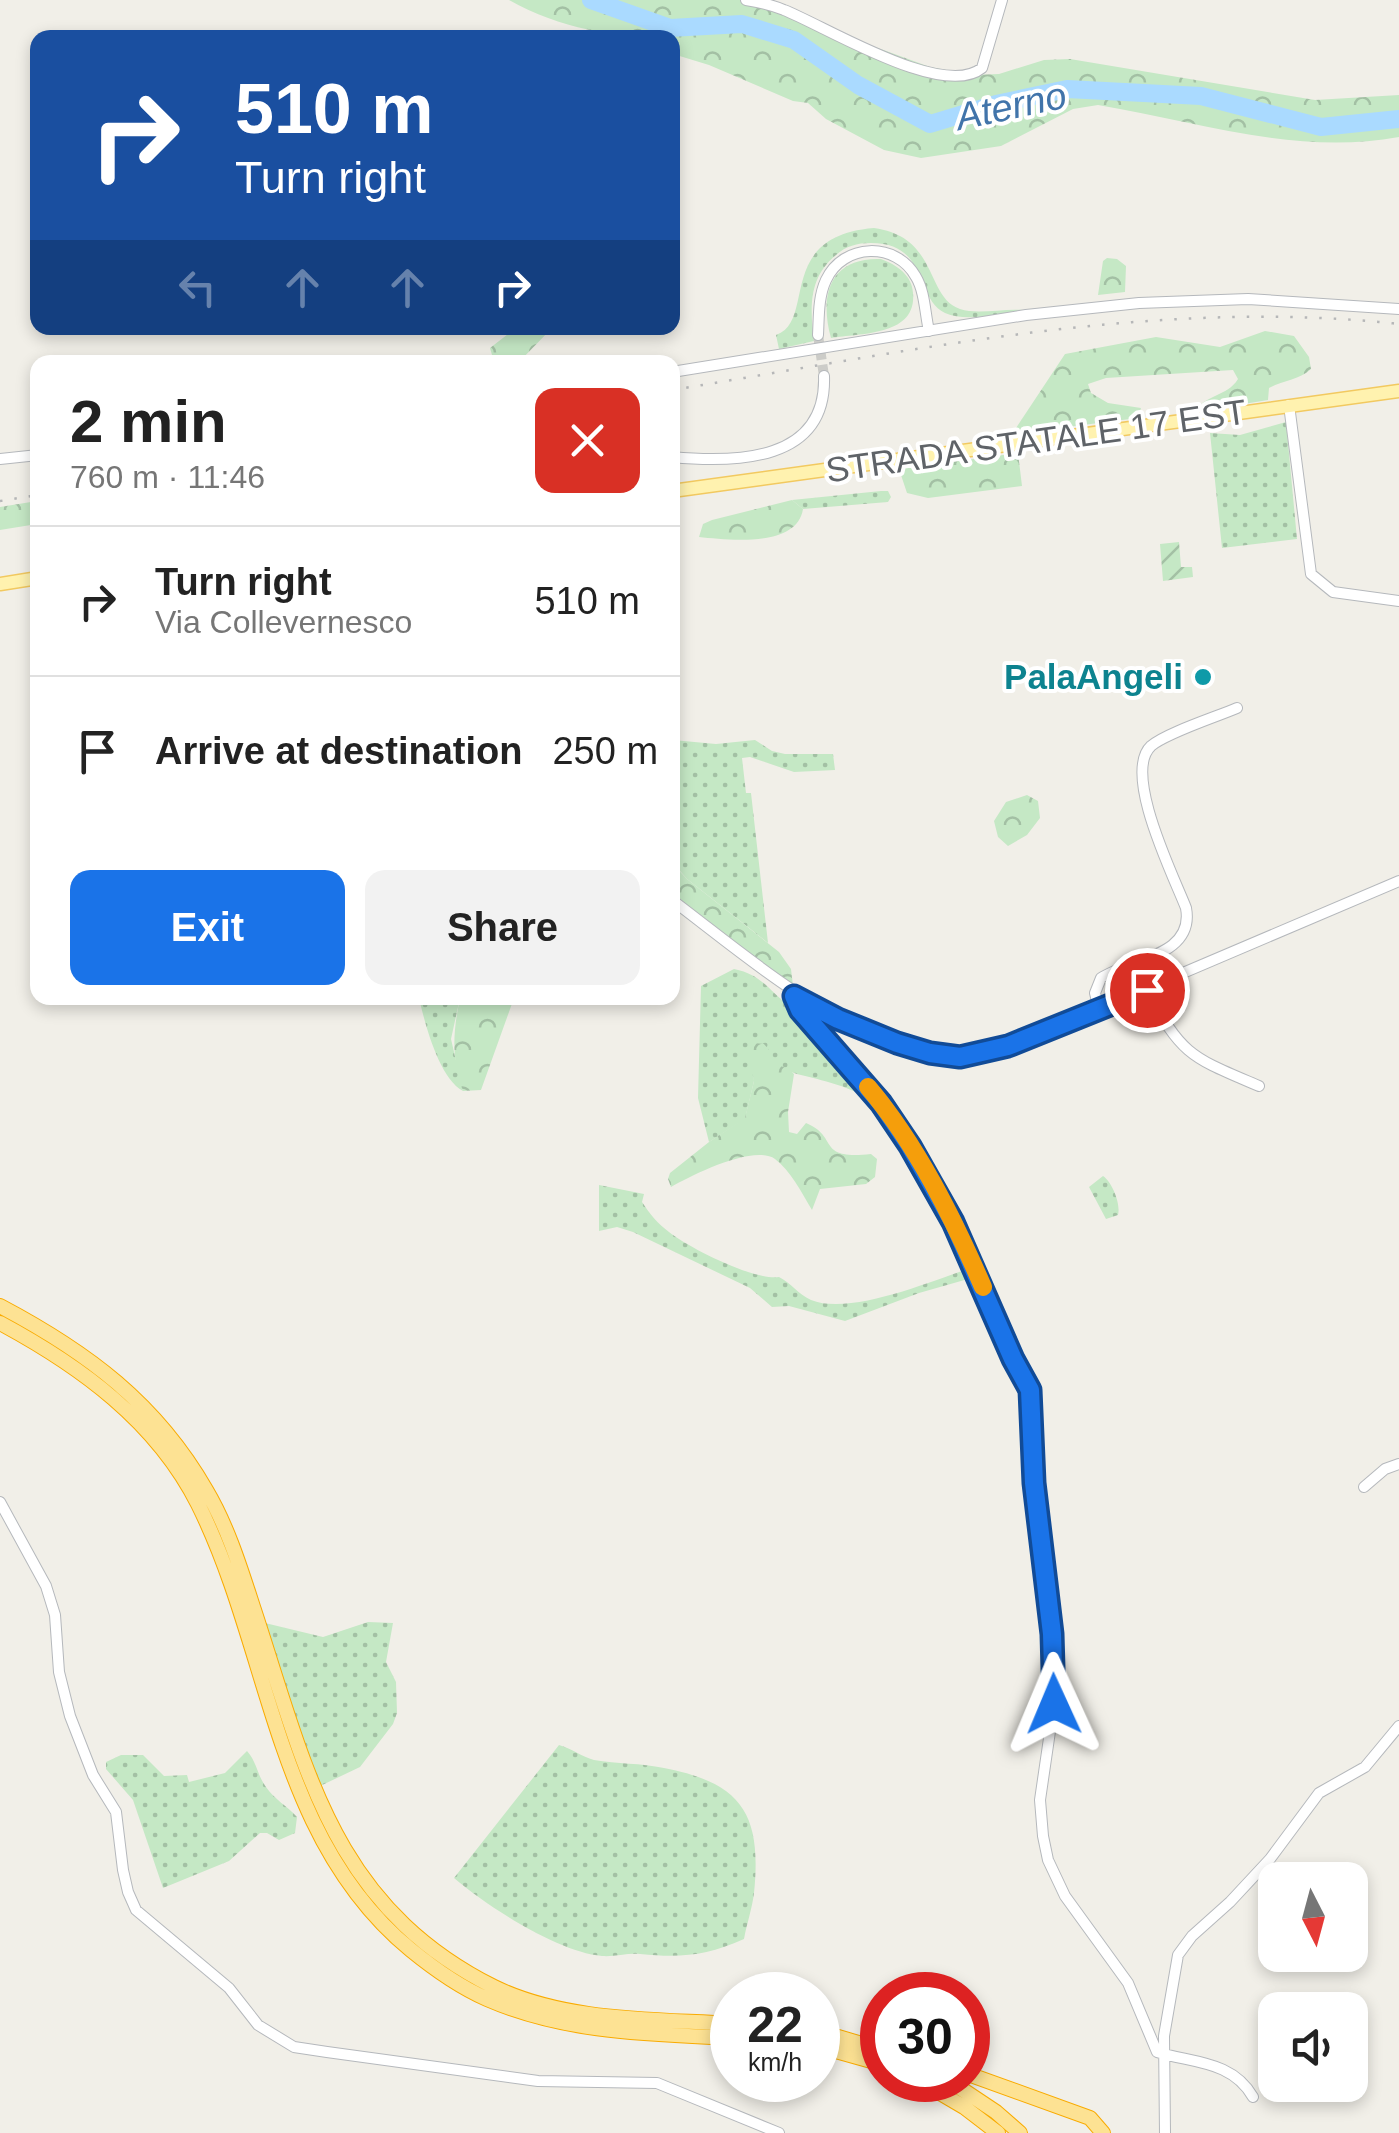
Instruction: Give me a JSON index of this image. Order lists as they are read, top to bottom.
{
  "streets": {
    "main road": ["STRADA STATALE 17 EST"]
  },
  "water": ["Aterno"],
  "places": ["PalaAngeli"],
  "north": "bottom",
  "page": {
    "turn": ["510 m", "Turn right"],
    "heading": ["2 min", "760 m · 11:46"],
    "list": [
      {
        "name": "Turn right",
        "note": "Via Collevernesco",
        "value": "510 m"
      },
      {
        "name": "Arrive at destination",
        "value": "250 m"
      }
    ],
    "buttons": ["Exit", "Share"],
    "speed": "22 km/h",
    "limit": "30"
  }
}
